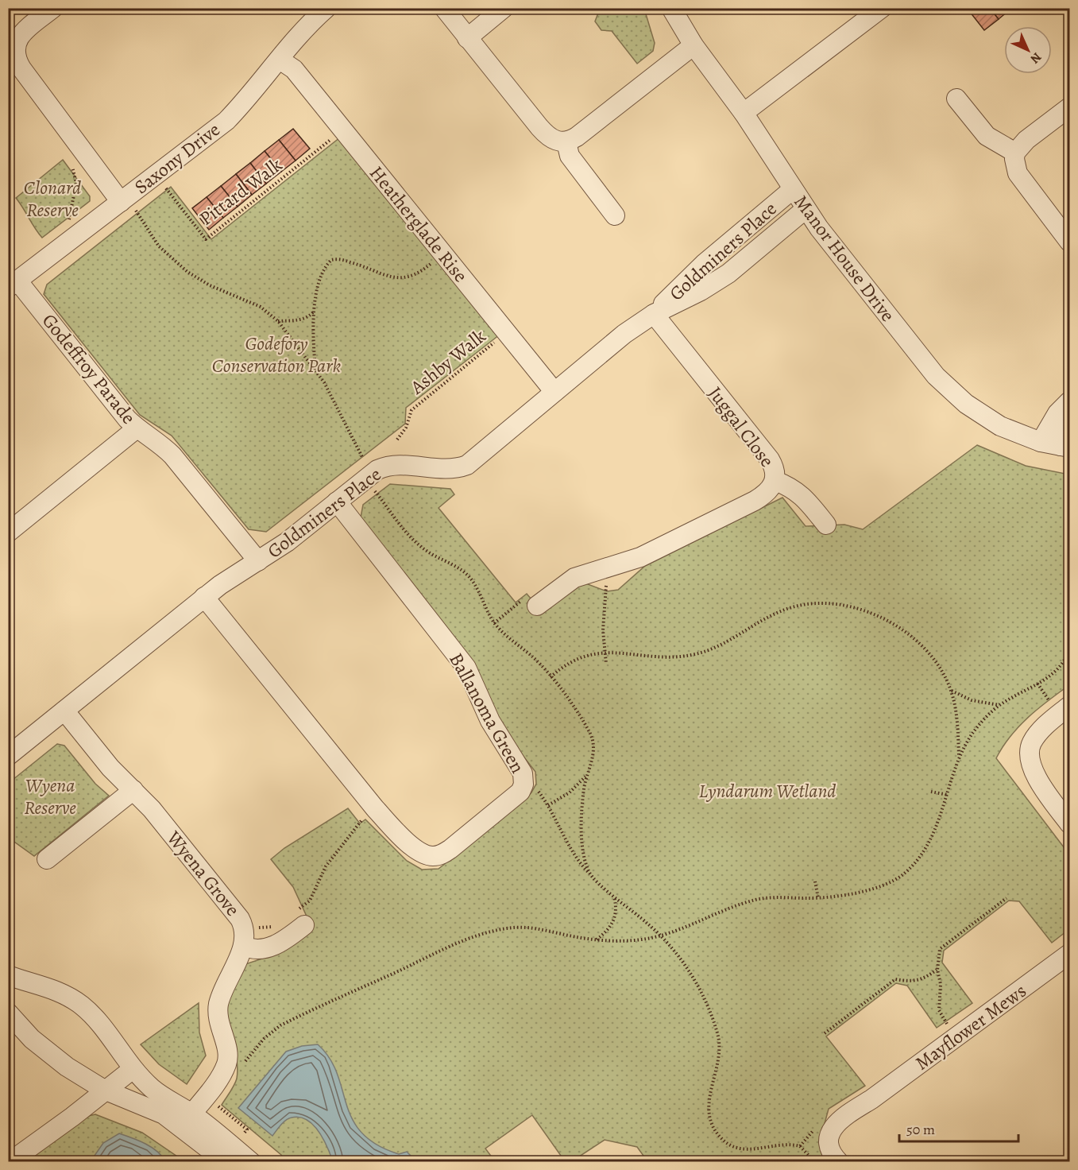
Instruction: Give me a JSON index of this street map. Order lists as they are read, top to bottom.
{
  "streets": {
    "street": [
      "Saxony Drive",
      "Heatherglade Rise",
      "Goldminers Place",
      "Manor House Drive",
      "Godeffroy Parade",
      "Juggal Close",
      "Ballanoma Green",
      "Wyena Grove",
      "Mayflower Mews"
    ],
    "path": ["Pittard Walk", "Ashby Walk"]
  },
  "crossings": [
    ["Saxony Drive", "Heatherglade Rise"],
    ["Saxony Drive", "Godeffroy Parade"],
    ["Pittard Walk", "Heatherglade Rise"],
    ["Heatherglade Rise", "Goldminers Place"],
    ["Heatherglade Rise", "Ashby Walk"],
    ["Goldminers Place", "Manor House Drive"],
    ["Goldminers Place", "Godeffroy Parade"],
    ["Goldminers Place", "Juggal Close"],
    ["Goldminers Place", "Ballanoma Green"],
    ["Goldminers Place", "Wyena Grove"]
  ],
  "parks": [
    "Clonard Reserve",
    "Godefory Conservation Park",
    "Wyena Reserve",
    "Lyndarum Wetland"
  ],
  "scale_bar": "50 m",
  "north": "bottom right"
}
